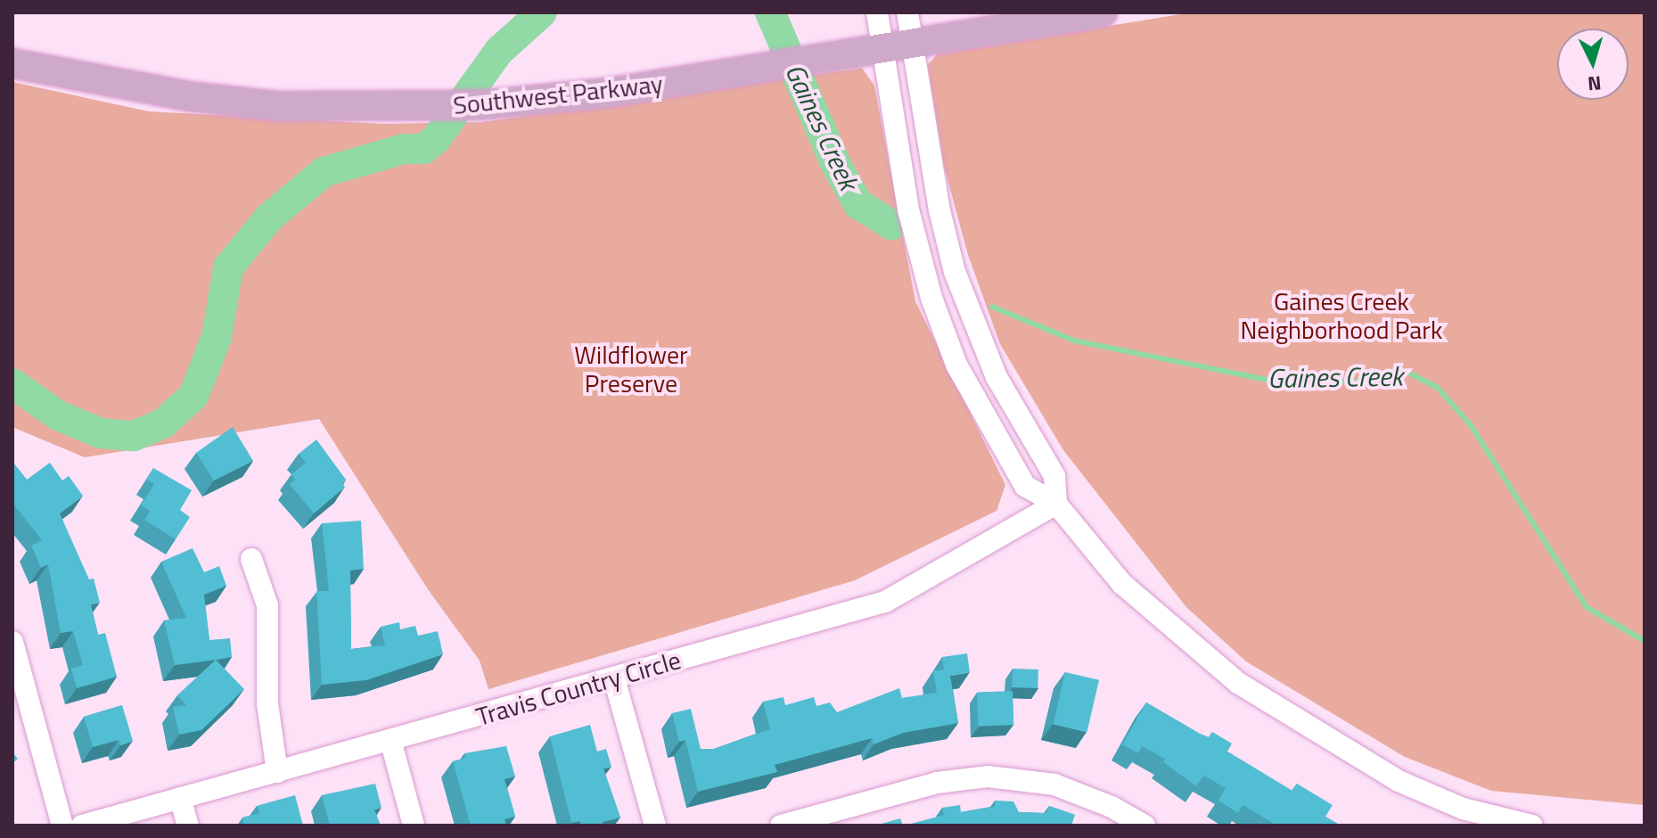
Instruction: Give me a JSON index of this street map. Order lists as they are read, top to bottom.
{
  "streets": {
    "main road": ["Southwest Parkway"],
    "street": ["Travis Country Circle"]
  },
  "water": ["Gaines Creek"],
  "parks": ["Gaines Creek Neighborhood Park", "Wildflower Preserve"],
  "north": "bottom"
}
